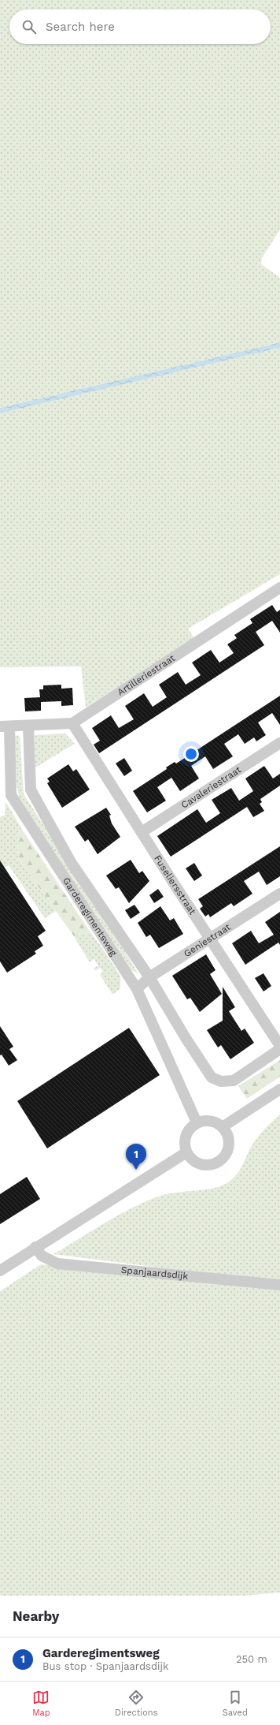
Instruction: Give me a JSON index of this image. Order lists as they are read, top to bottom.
{
  "streets": {
    "street": [
      "Artilleriestraat",
      "Cavaleriestraat",
      "Fuseliersstraat",
      "Garderegimentsweg",
      "Geniestraat",
      "Spanjaardsdijk"
    ]
  },
  "crossings": [
    ["Artilleriestraat", "Fuseliersstraat"],
    ["Cavaleriestraat", "Fuseliersstraat"],
    ["Fuseliersstraat", "Geniestraat"],
    ["Garderegimentsweg", "Geniestraat"]
  ],
  "page": {
    "search": "Search here",
    "pins": "1",
    "heading": "Nearby",
    "list": [
      {
        "mark": "1",
        "name": "Garderegimentsweg",
        "note": "Bus stop · Spanjaardsdijk",
        "value": "250 m"
      }
    ],
    "nav": ["Map", "Directions", "Saved"]
  }
}
